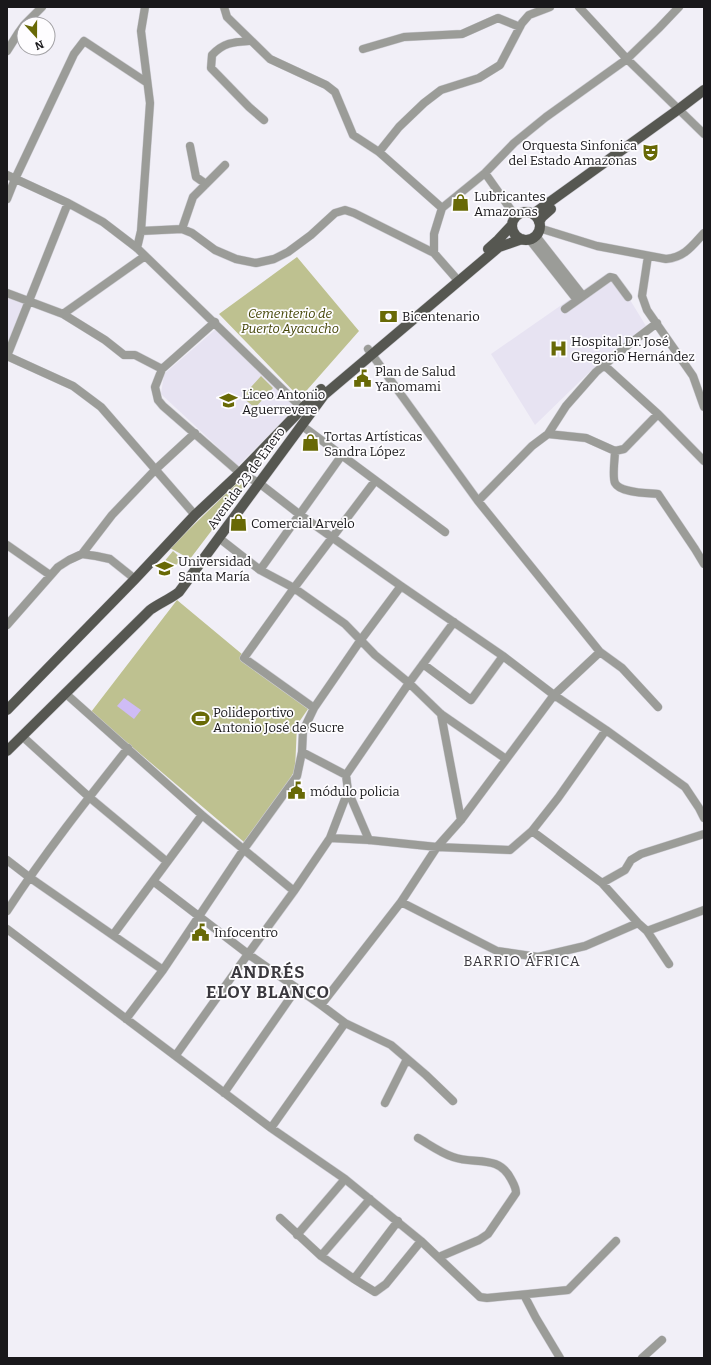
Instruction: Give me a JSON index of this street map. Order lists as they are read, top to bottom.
{
  "streets": {
    "main road": ["Avenida 23 de Enero"]
  },
  "districts": ["BARRIO ÁFRICA", "ANDRÉS ELOY BLANCO"],
  "parks": ["Cementerio de Puerto Ayacucho"],
  "places": {
    "theatre": ["Orquesta Sinfonica del Estado Amazonas"],
    "shop": ["Lubricantes Amazonas", "Tortas Artísticas Sandra López", "Comercial Arvelo"],
    "bank": ["Bicentenario"],
    "hospital": ["Hospital Dr. José Gregorio Hernández"],
    "public building": ["Plan de Salud Yanomami", "módulo policia", "Infocentro"],
    "school or university": ["Liceo Antonio Aguerrevere", "Universidad Santa María"],
    "sports": ["Polideportivo Antonio José de Sucre"]
  },
  "north": "bottom"
}
